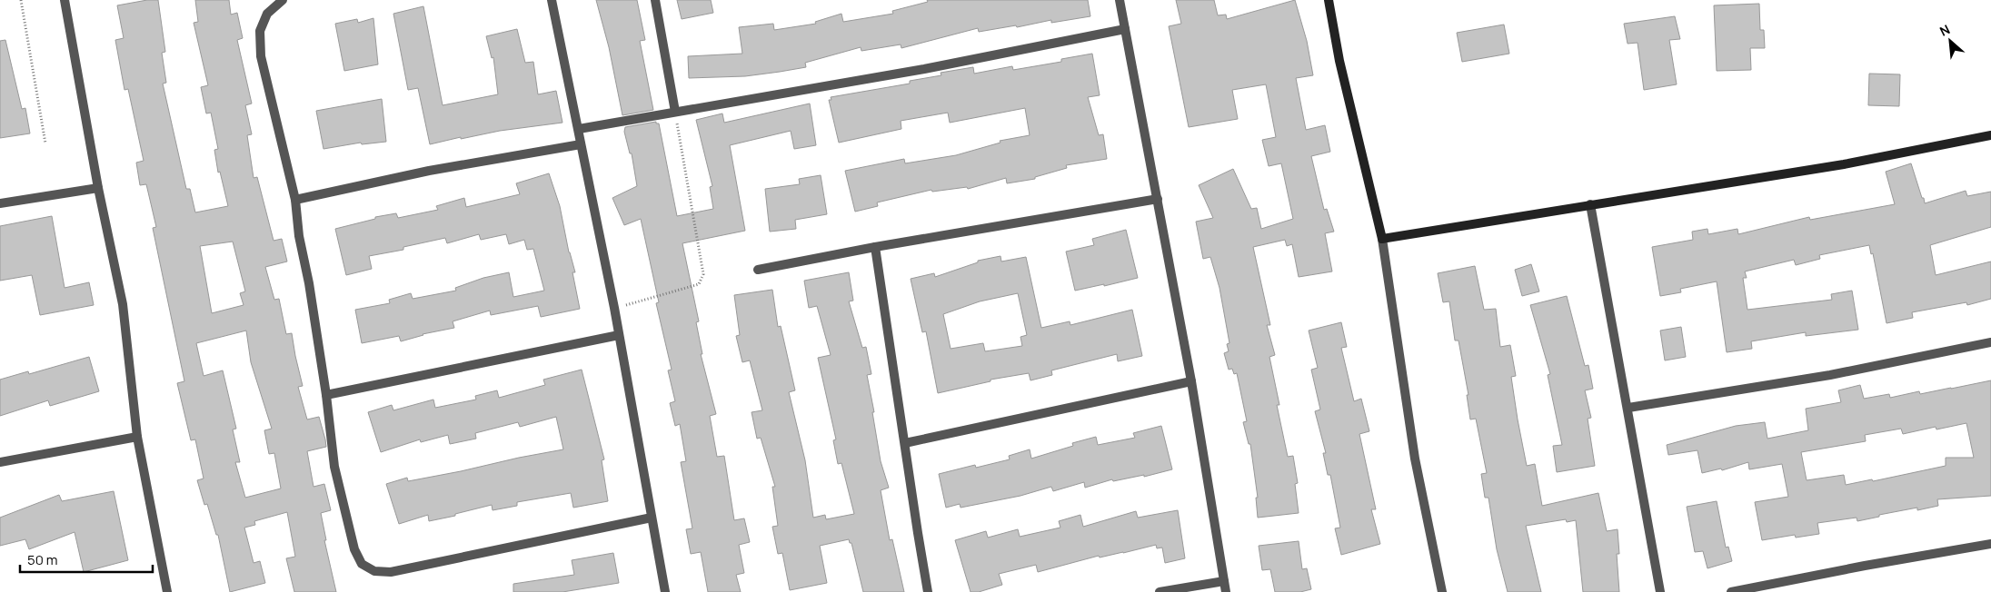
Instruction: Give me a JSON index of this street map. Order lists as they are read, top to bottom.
{
  "scale_bar": "50 m",
  "north": "top left"
}
